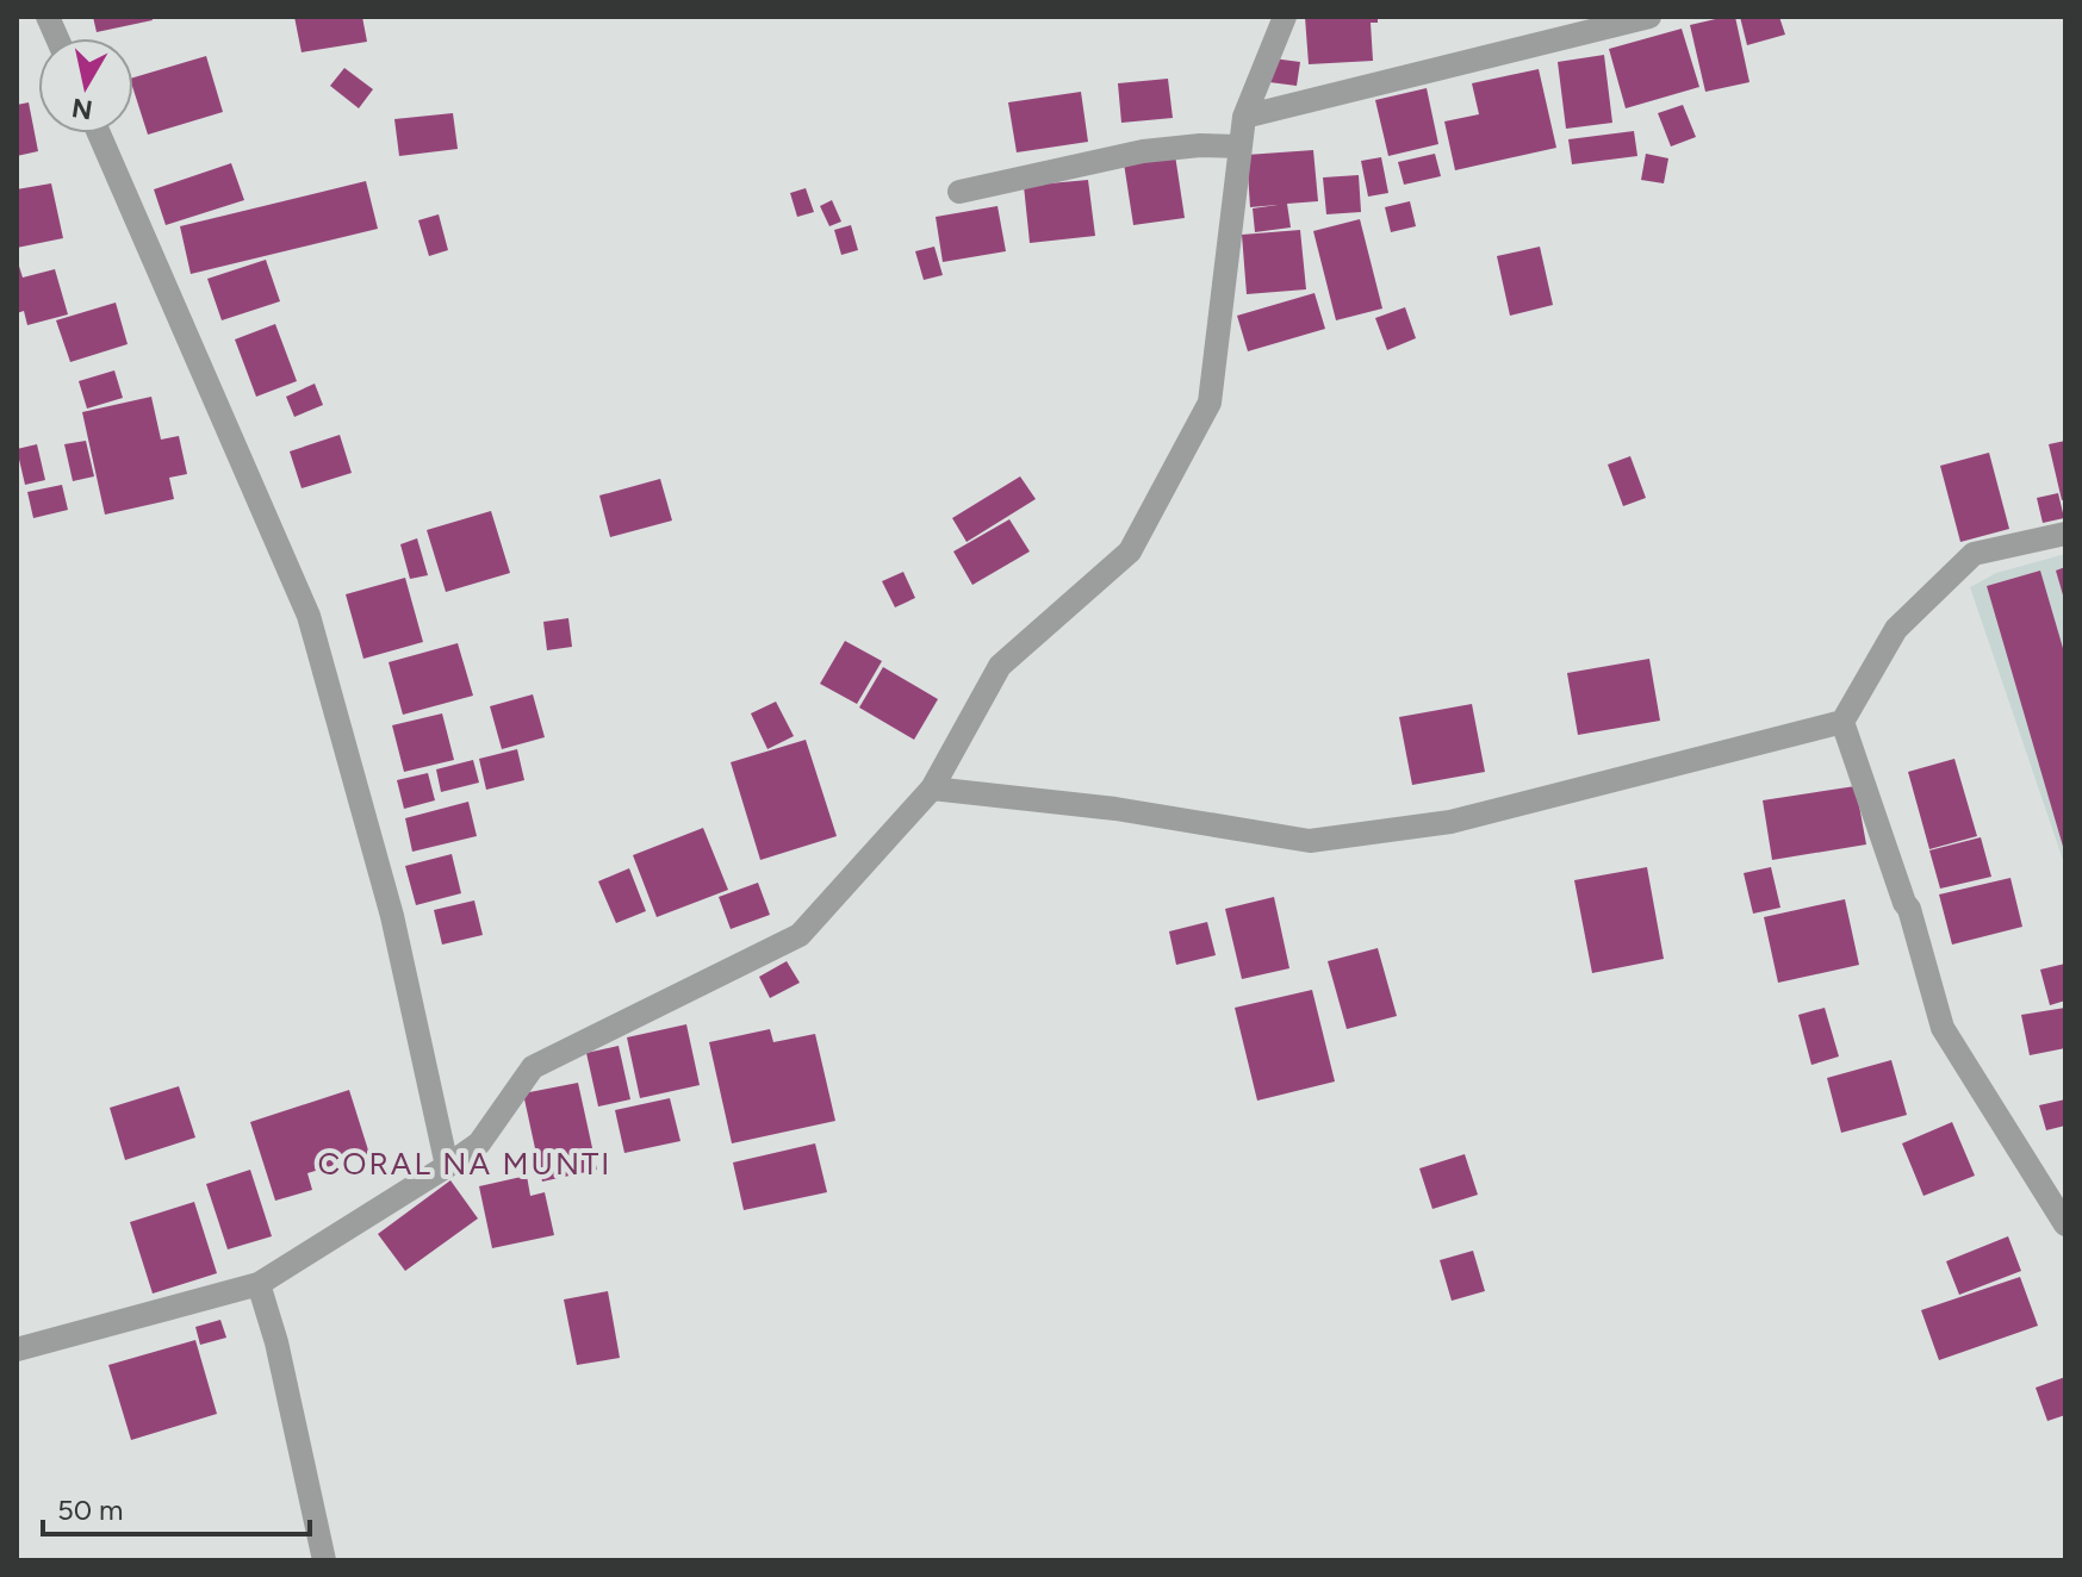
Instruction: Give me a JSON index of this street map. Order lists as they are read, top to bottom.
{
  "districts": ["CORAL NA MUNTI"],
  "scale_bar": "50 m",
  "north": "bottom"
}
